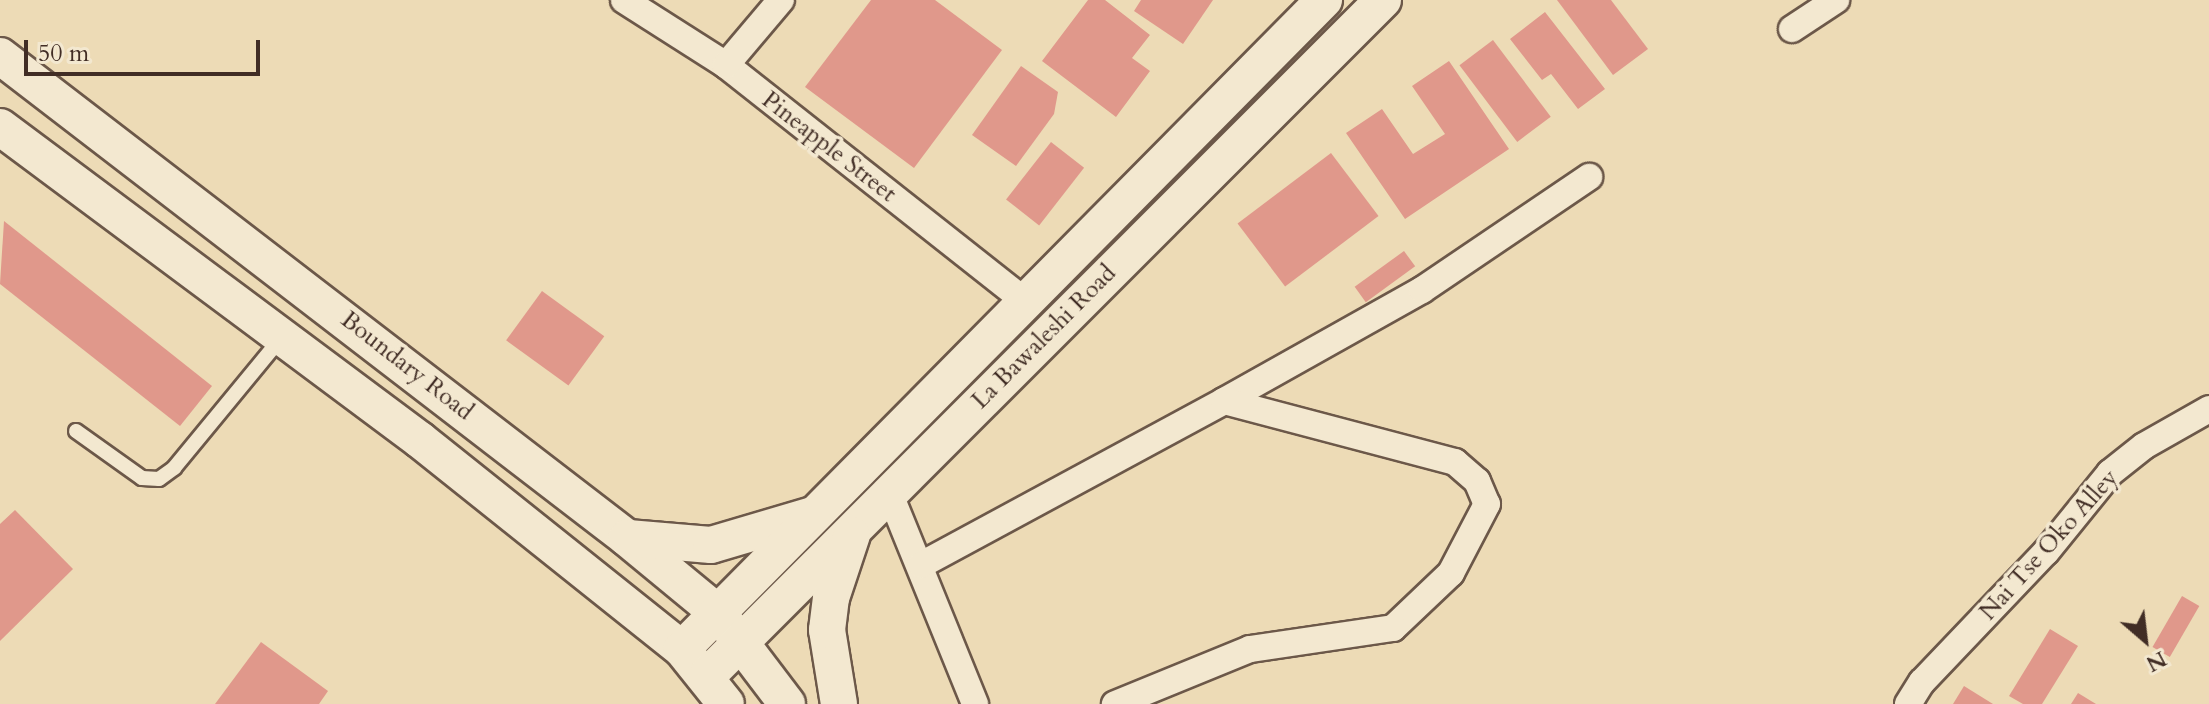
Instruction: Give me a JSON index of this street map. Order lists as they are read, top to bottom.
{
  "streets": {
    "main road": ["La Bawaleshi Road", "Boundary Road"],
    "street": ["Pineapple Street", "Nai Tse Oko Alley"]
  },
  "crossings": [
    ["Pineapple Street", "La Bawaleshi Road"],
    ["La Bawaleshi Road", "Boundary Road"]
  ],
  "scale_bar": "50 m",
  "north": "bottom right"
}
